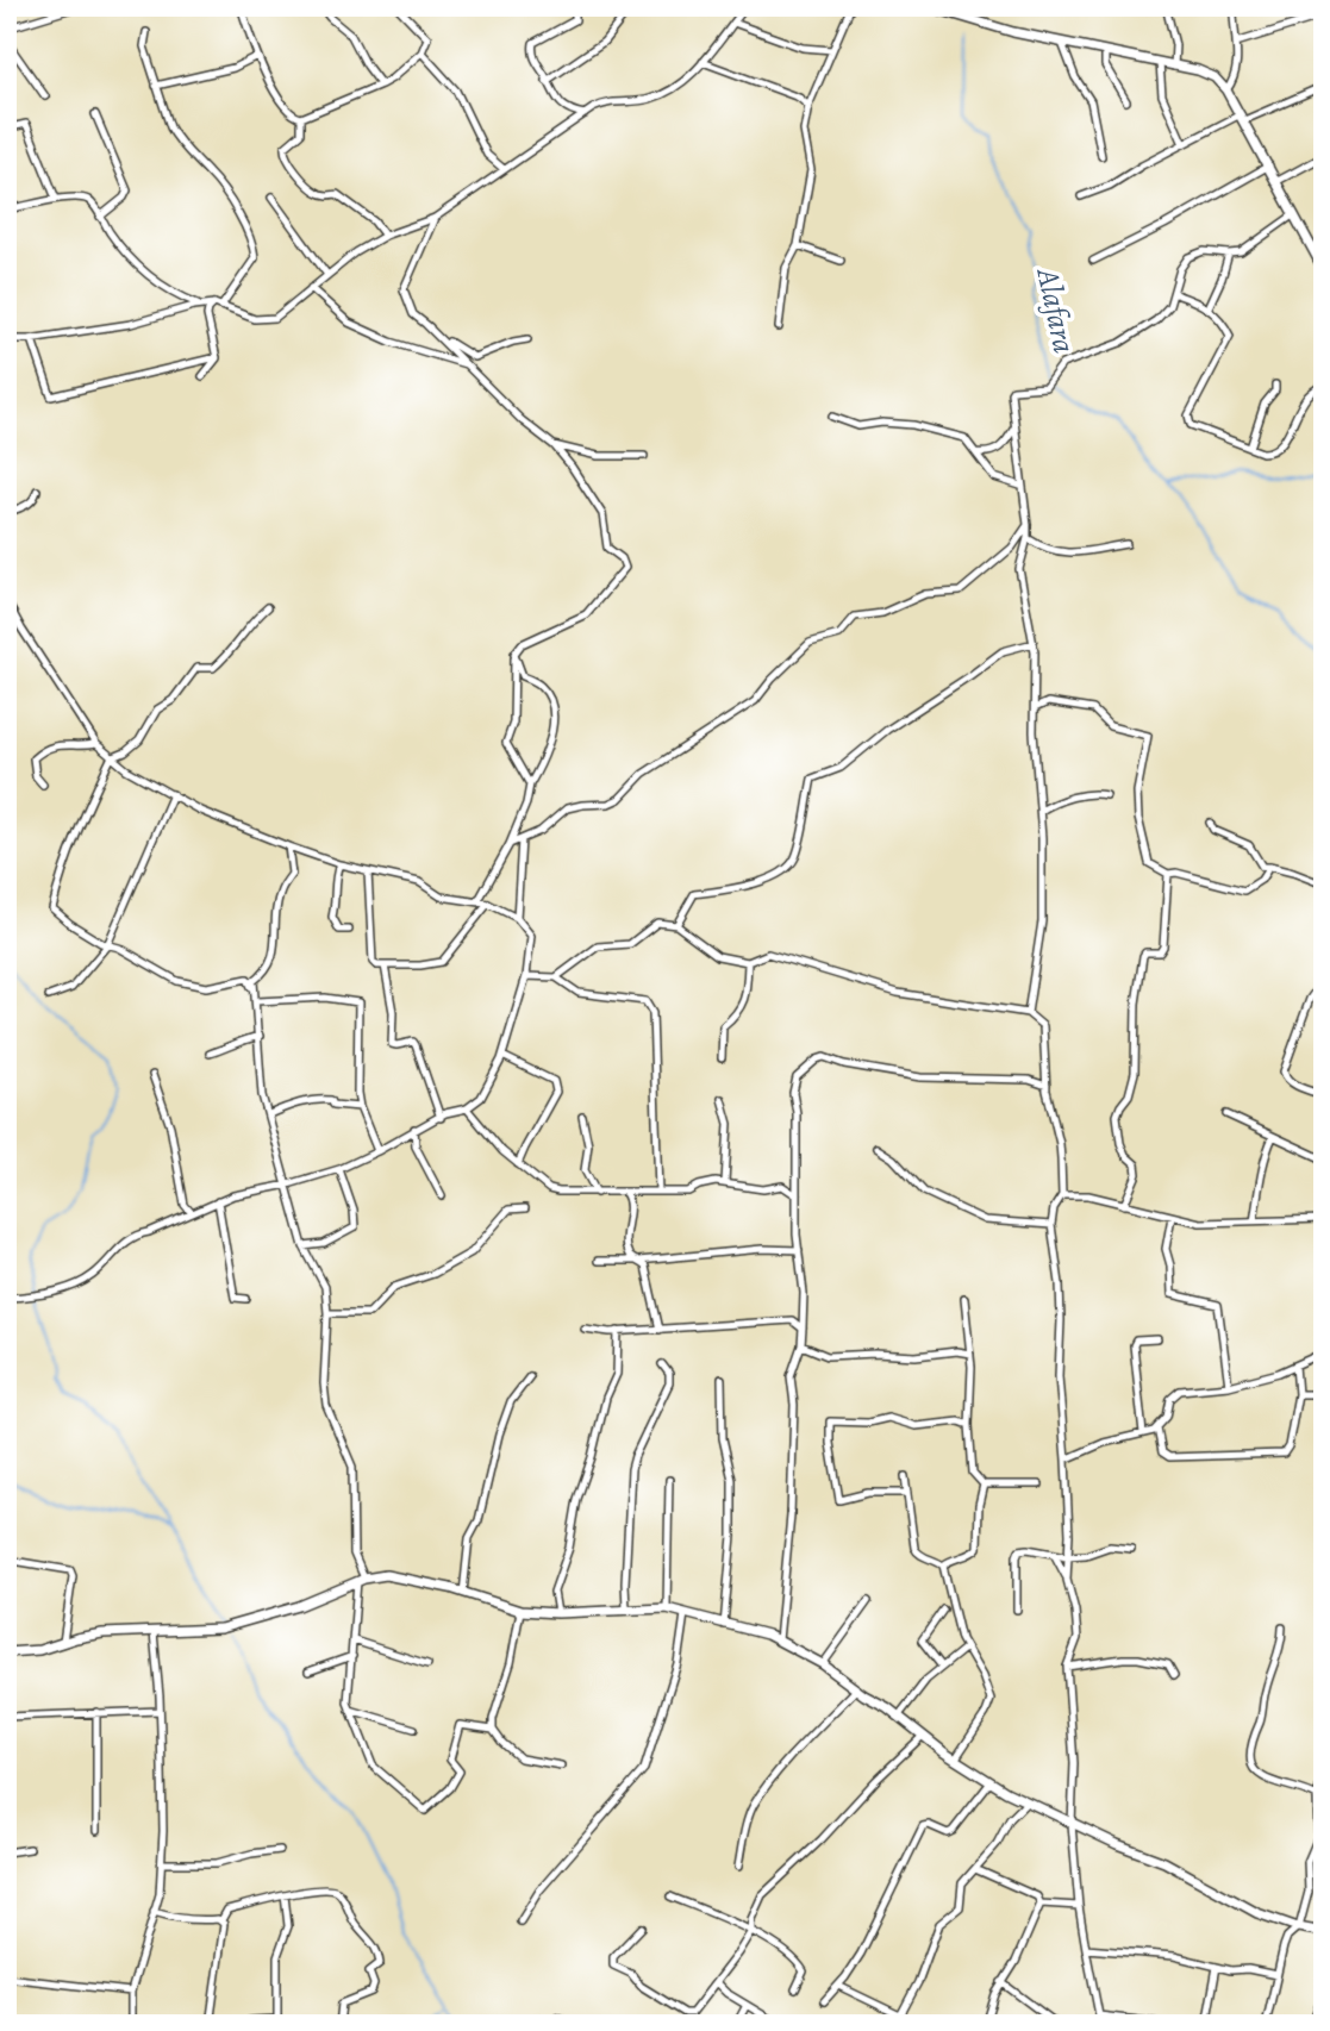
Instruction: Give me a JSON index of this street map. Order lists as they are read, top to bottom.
{
  "water": ["Alafara"]
}
